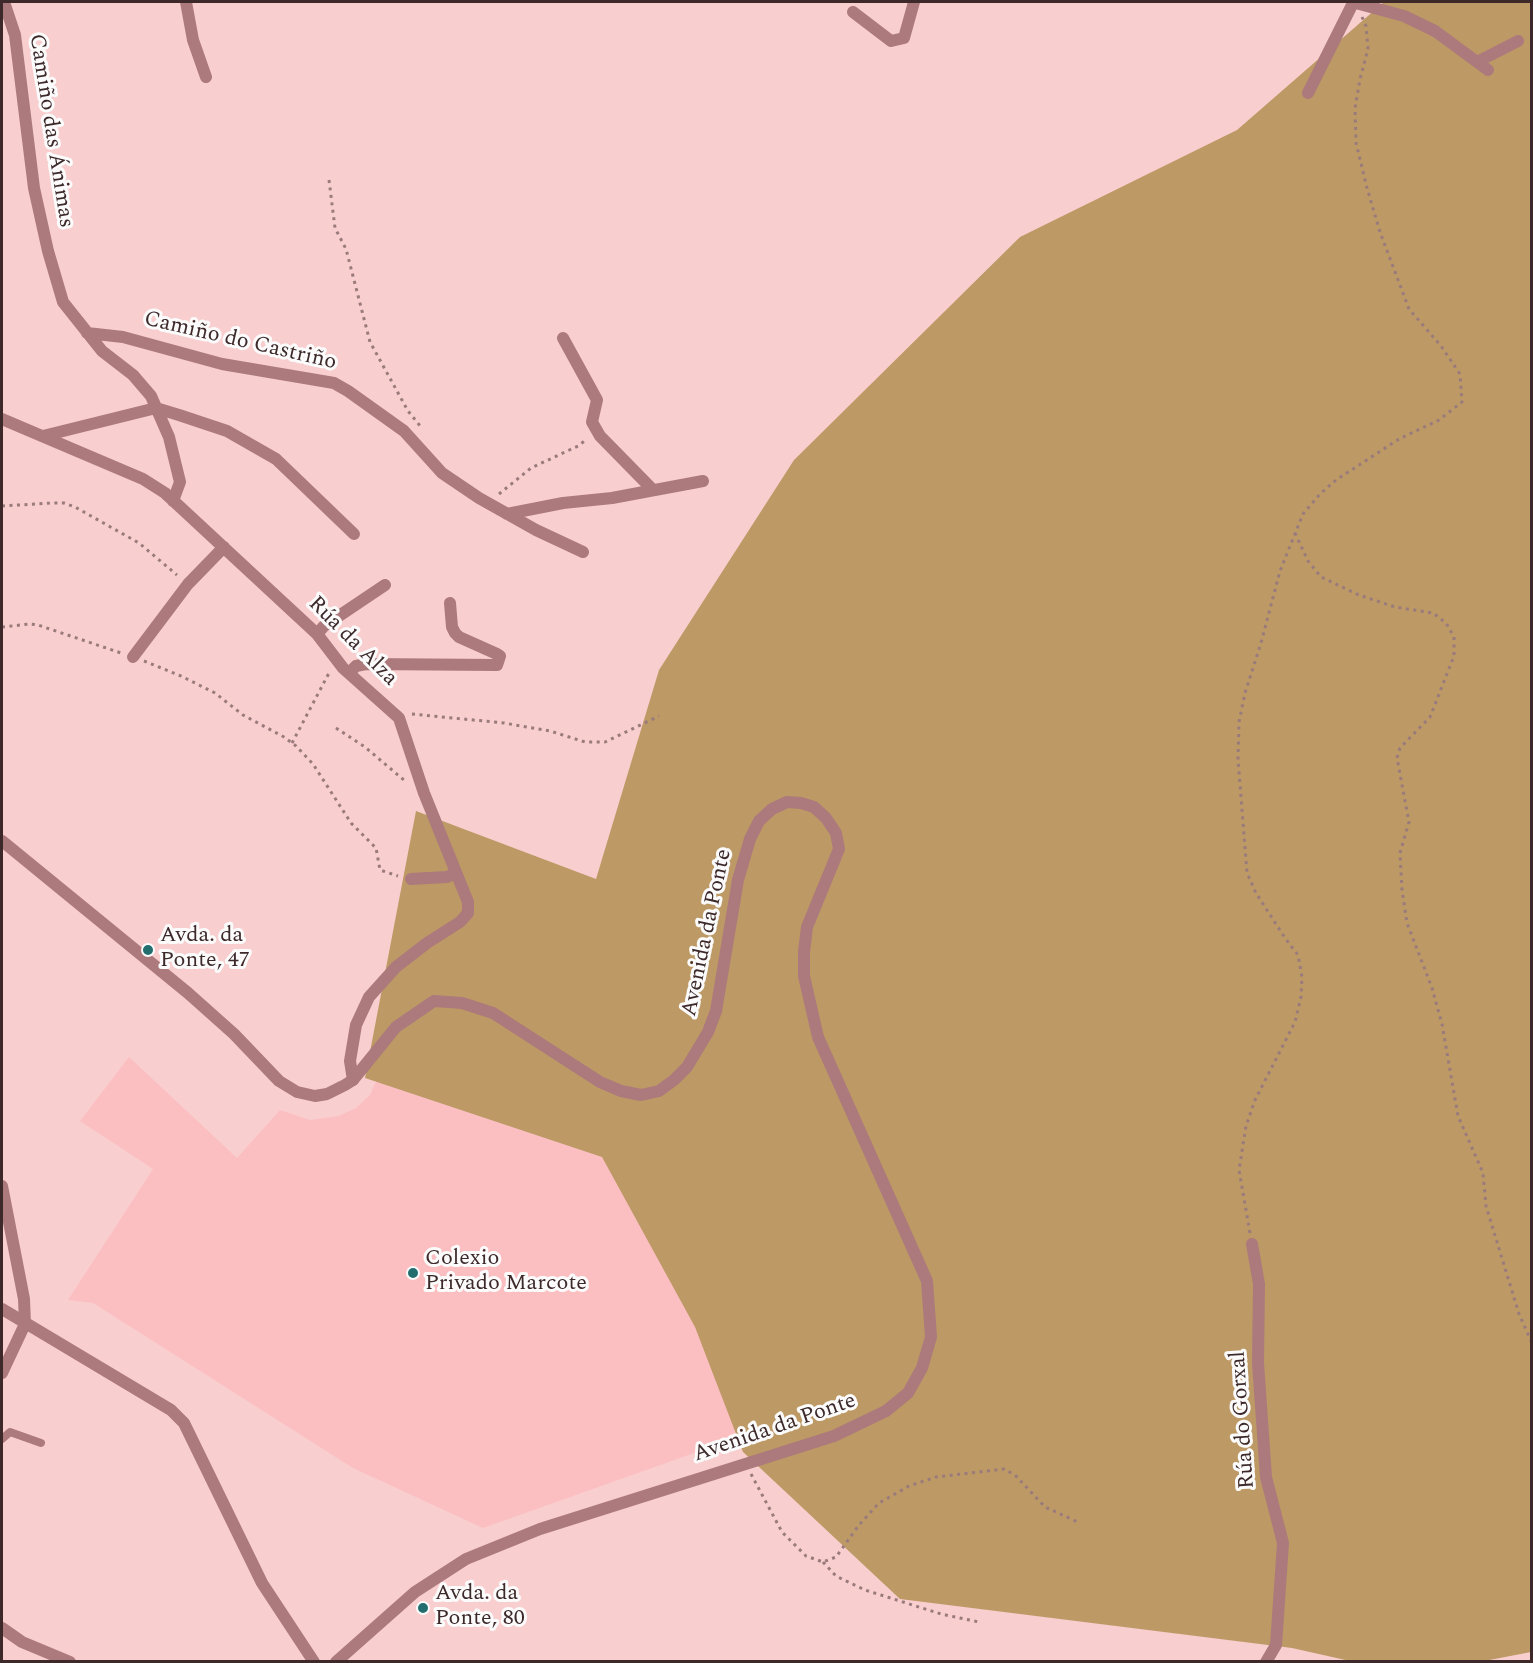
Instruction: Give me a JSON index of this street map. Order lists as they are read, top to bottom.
{
  "streets": {
    "street": [
      "Camiño das Ánimas",
      "Camiño do Castriño",
      "Rúa da Alza",
      "Avenida da Ponte",
      "Rúa do Gorxal"
    ]
  },
  "crossings": [
    ["Camiño das Ánimas", "Camiño do Castriño"],
    ["Camiño das Ánimas", "Rúa da Alza"],
    ["Rúa da Alza", "Avenida da Ponte"]
  ],
  "places": ["Avda. da Ponte, 47", "Colexio Privado Marcote", "Avda. da Ponte, 80"]
}
